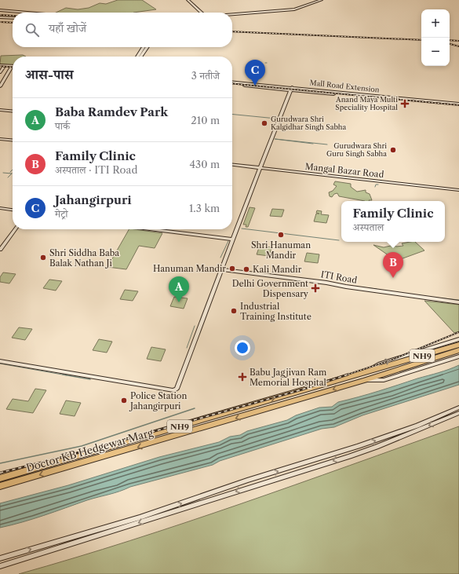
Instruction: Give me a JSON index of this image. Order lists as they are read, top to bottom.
{
  "streets": {
    "highway": ["NH9", "Doctor KB Hedgewar Marg"],
    "street": ["Mall Road Extension", "Mangal Bazar Road", "ITI Road"]
  },
  "crossings": [
    ["NH9", "Doctor KB Hedgewar Marg"]
  ],
  "places": {
    "health": ["Anand Maya Multi Speciality Hospital", "Delhi Government Dispensary", "Babu Jagjivan Ram Memorial Hospital"],
    "other": [
      "Gurudwara Shri Kalgidhar Singh Sabha",
      "Gurudwara Shri Guru Singh Sabha",
      "Shri Hanuman Mandir",
      "Shri Siddha Baba Balak Nathan Ji",
      "Hanuman Mandir",
      "Kali Mandir",
      "Industrial Training Institute",
      "Police Station Jahangirpuri"
    ]
  },
  "page": {
    "map_buttons": ["+", "−"],
    "search": "यहाँ खोजें",
    "heading": ["आस-पास", "3 नतीजे"],
    "pins": ["C", "B", "A"],
    "list": [
      {
        "mark": "A",
        "name": "Baba Ramdev Park",
        "note": "पार्क",
        "value": "210 m"
      },
      {
        "mark": "B",
        "name": "Family Clinic",
        "note": "अस्पताल · ITI Road",
        "value": "430 m"
      },
      {
        "mark": "C",
        "name": "Jahangirpuri",
        "note": "मेट्रो",
        "value": "1.3 km"
      }
    ],
    "popup": ["Family Clinic", "अस्पताल"]
  }
}
